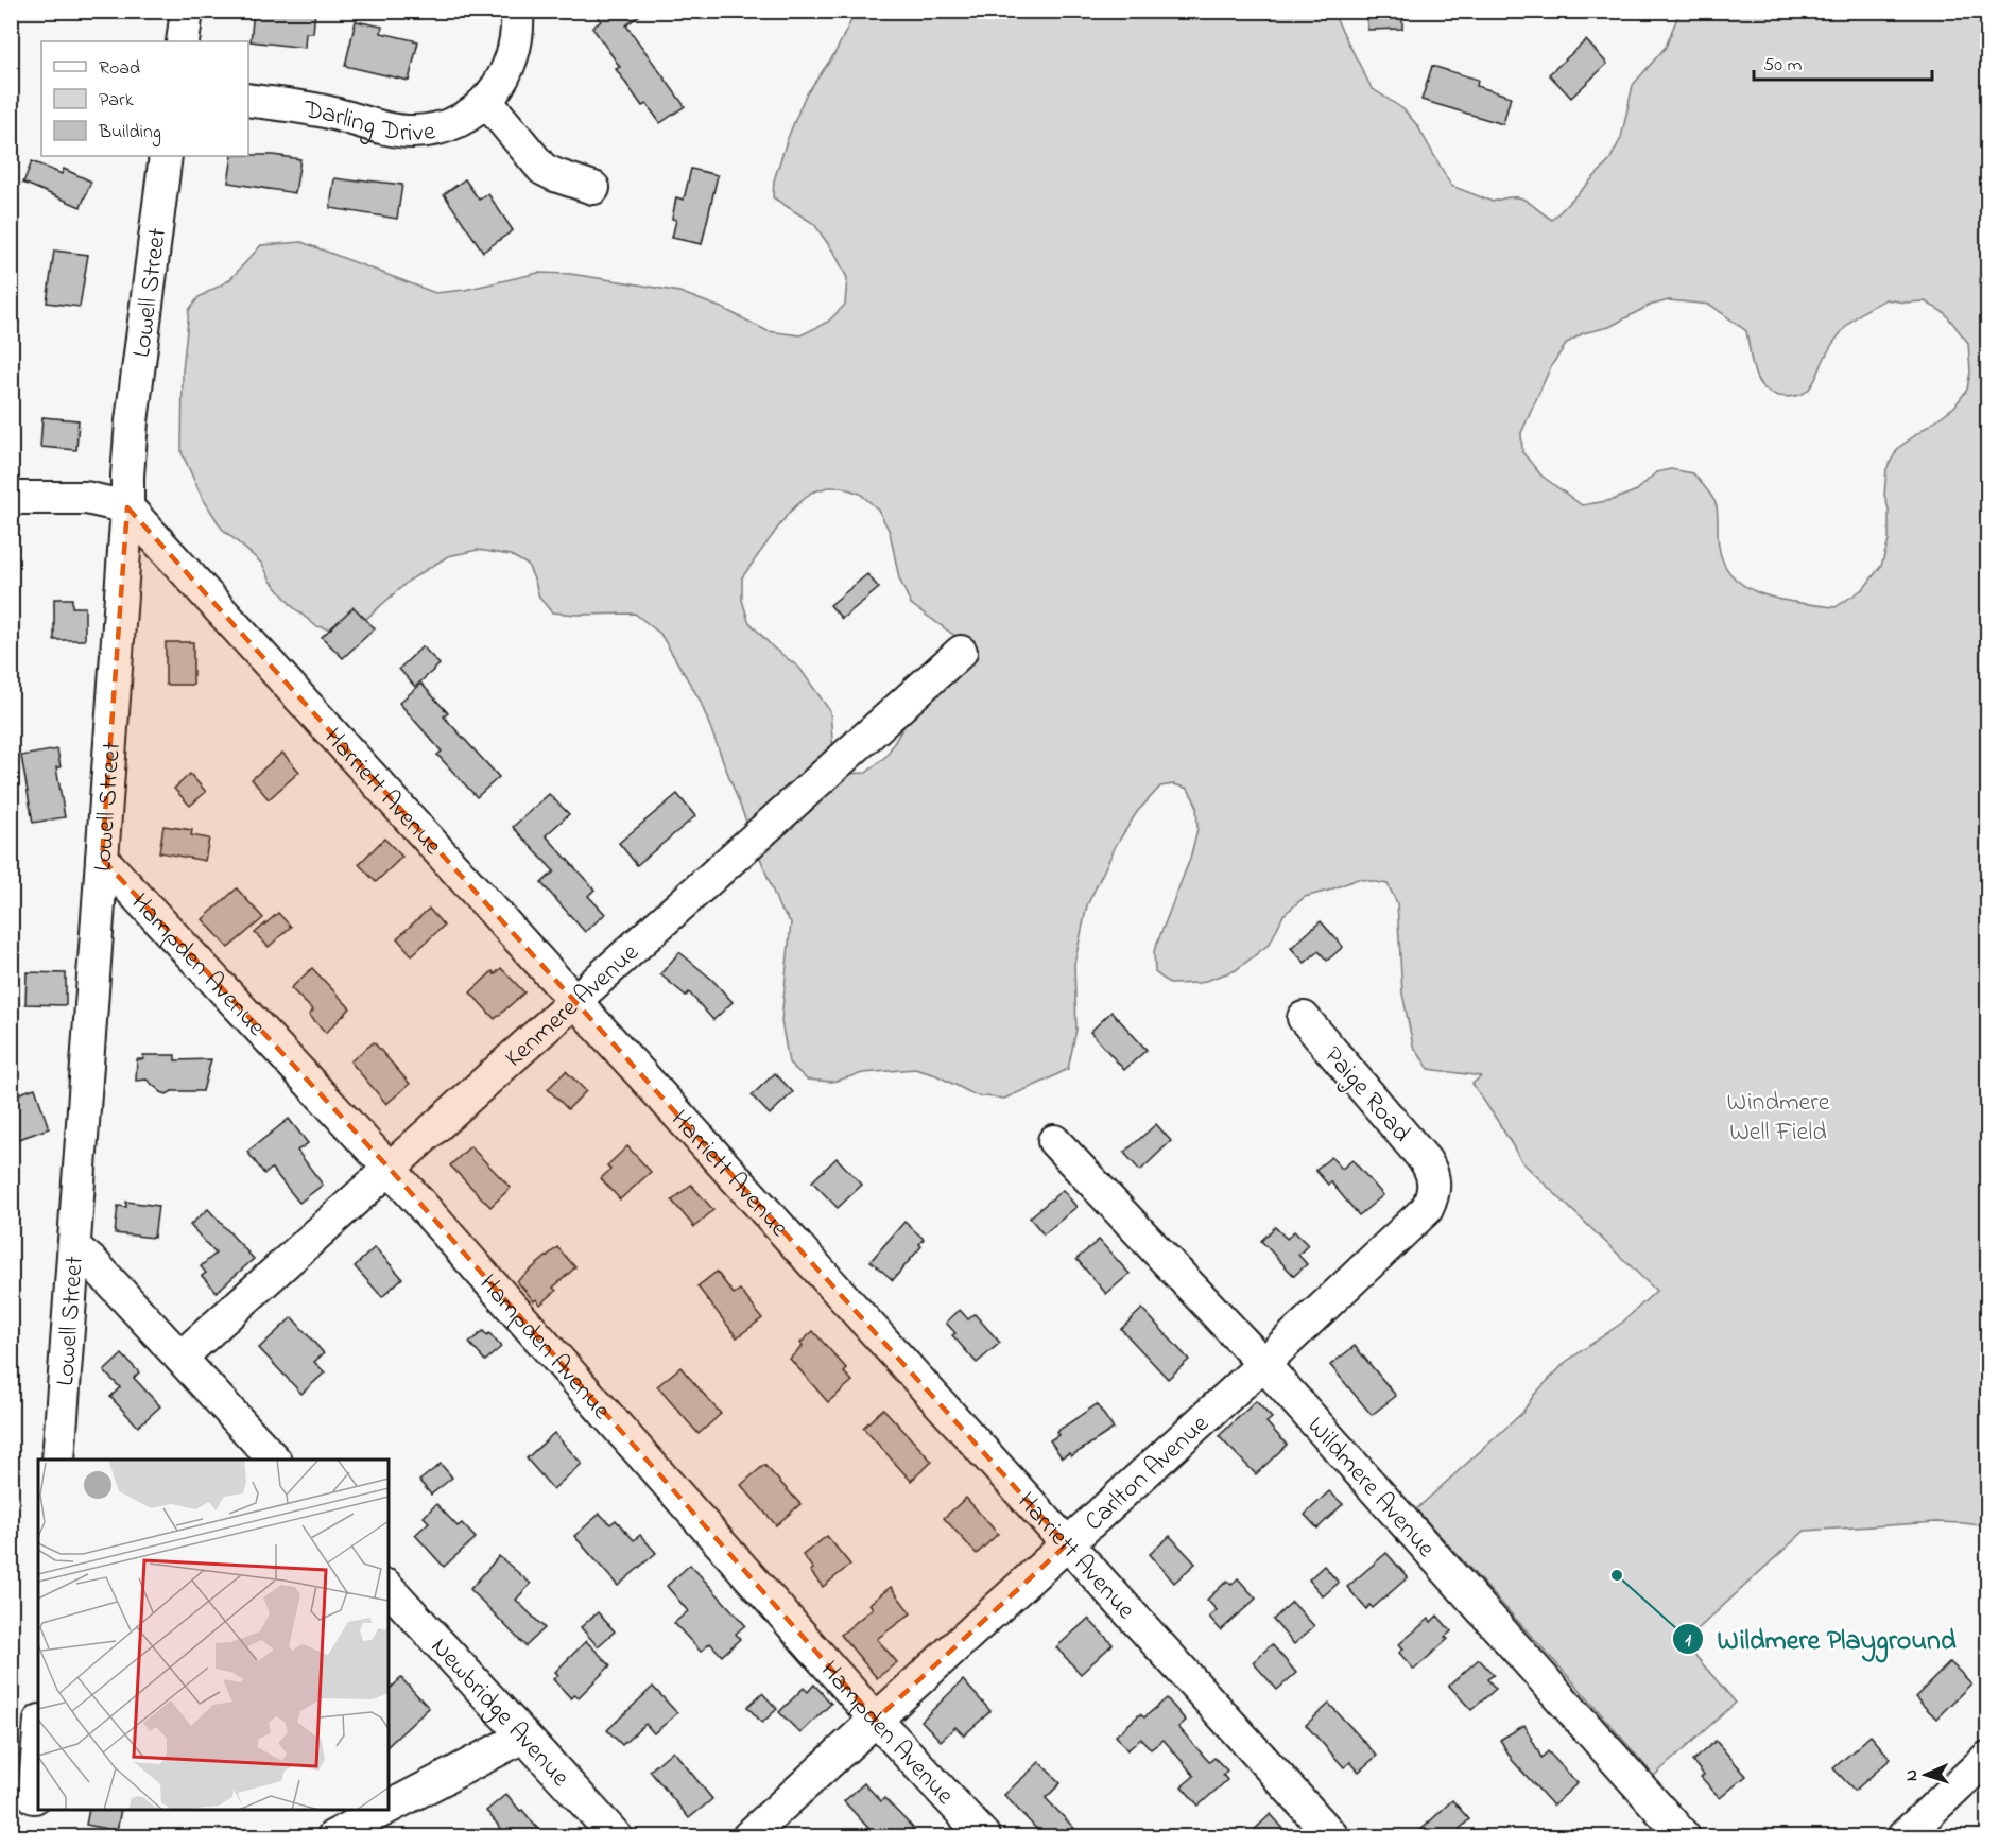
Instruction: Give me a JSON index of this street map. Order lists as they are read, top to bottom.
{
  "streets": {
    "street": [
      "Darling Drive",
      "Lowell Street",
      "Harriett Avenue",
      "Hampden Avenue",
      "Kenmere Avenue",
      "Paige Road",
      "Carlton Avenue",
      "Wildmere Avenue",
      "Newbridge Avenue"
    ]
  },
  "crossings": [
    ["Lowell Street", "Harriett Avenue"],
    ["Lowell Street", "Hampden Avenue"],
    ["Harriett Avenue", "Kenmere Avenue"],
    ["Harriett Avenue", "Carlton Avenue"],
    ["Hampden Avenue", "Kenmere Avenue"],
    ["Hampden Avenue", "Carlton Avenue"],
    ["Paige Road", "Carlton Avenue"],
    ["Carlton Avenue", "Wildmere Avenue"]
  ],
  "parks": ["Windmere Well Field"],
  "places": ["Wildmere Playground"],
  "legend": ["Road", "Park", "Building"],
  "scale_bar": "50 m",
  "north": "left"
}
